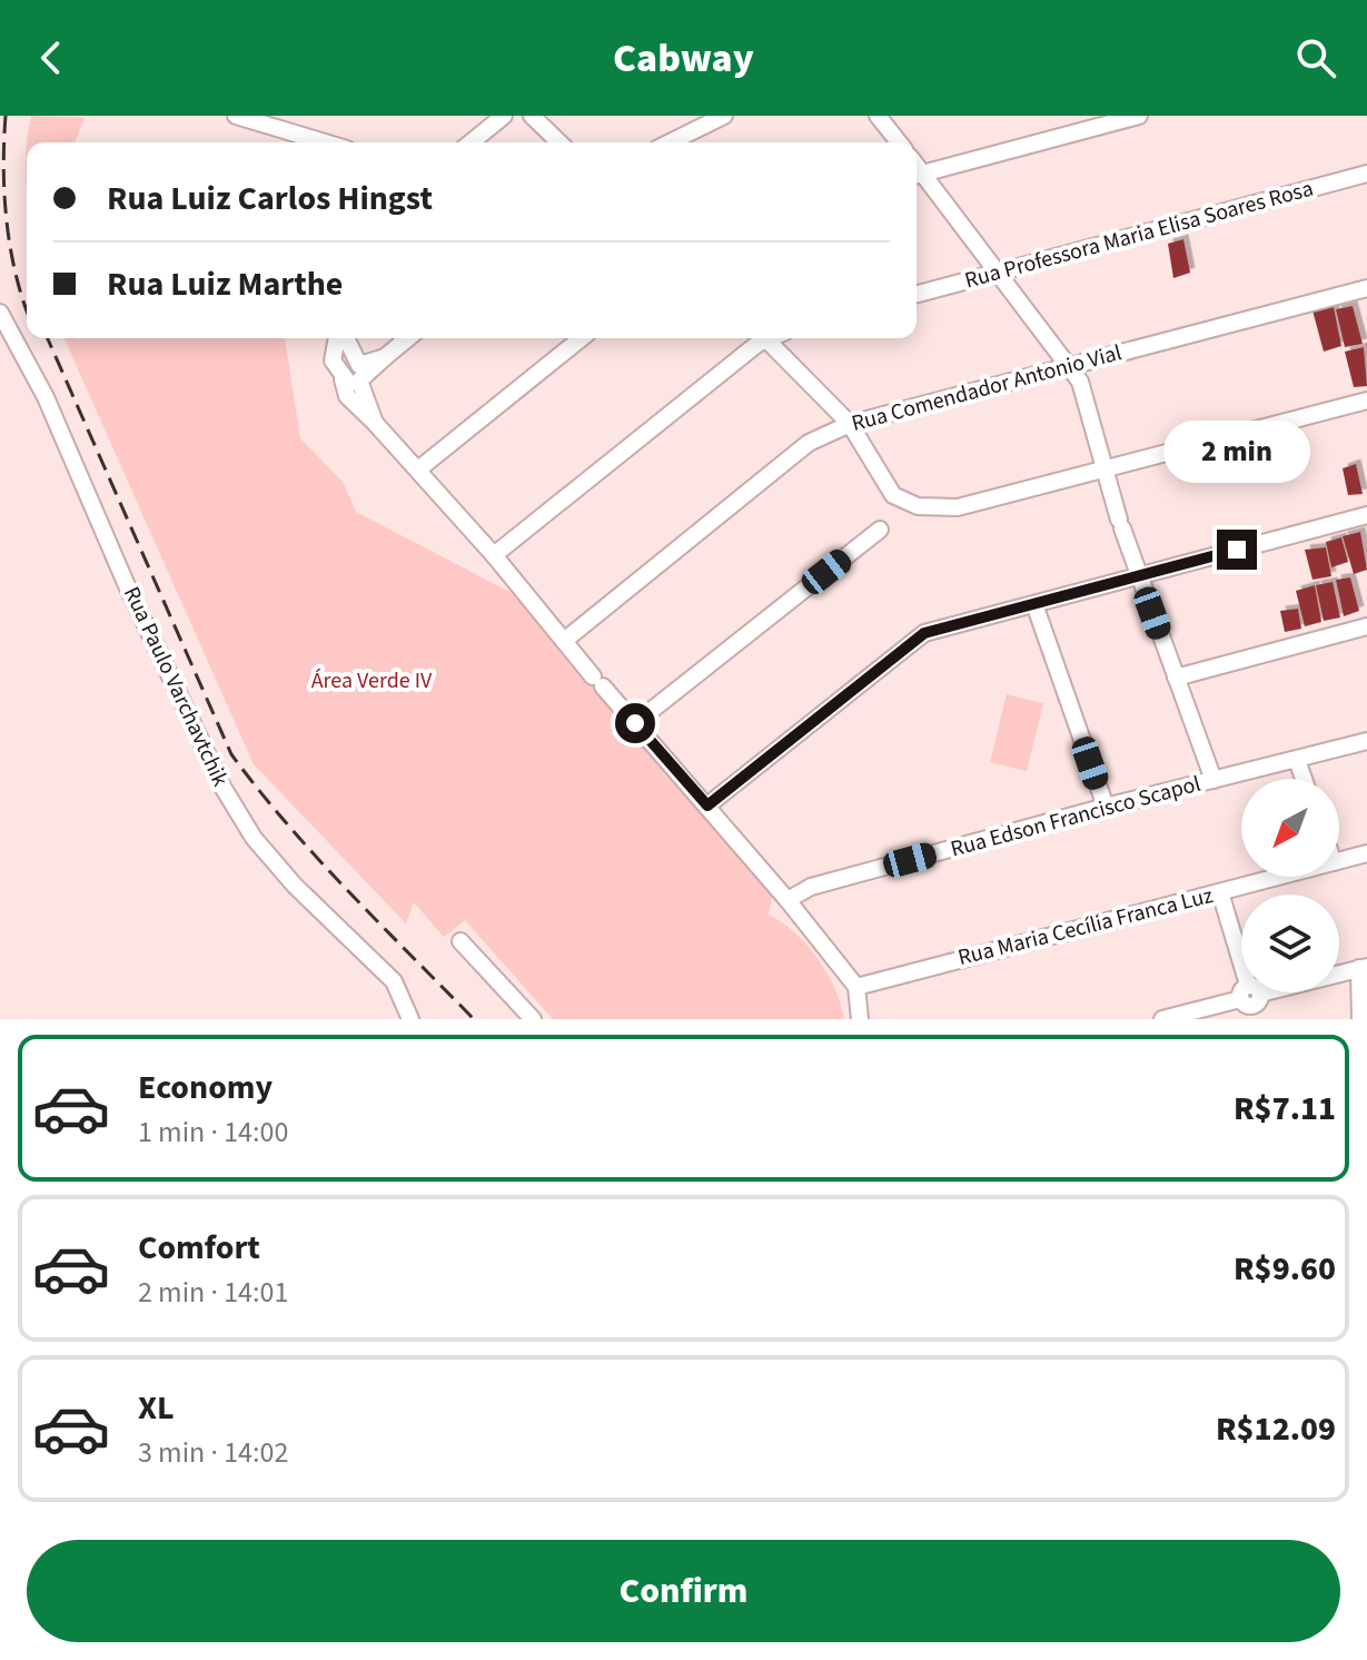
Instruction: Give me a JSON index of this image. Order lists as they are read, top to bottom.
{
  "streets": {
    "street": [
      "Rua Professora Maria Elisa Soares Rosa",
      "Rua Comendador Antonio Vial",
      "Rua Paulo Varchavtchik",
      "Rua Edson Francisco Scapol",
      "Rua Maria Cecília Franca Luz"
    ]
  },
  "parks": ["Área Verde IV"],
  "north": "bottom left",
  "page": {
    "header": "Cabway",
    "banner": ["Rua Luiz Carlos Hingst", "Rua Luiz Marthe"],
    "bubble": "2 min",
    "list": [
      {
        "name": "Economy",
        "note": "1 min · 14:00",
        "value": "R$7.11"
      },
      {
        "name": "Comfort",
        "note": "2 min · 14:01",
        "value": "R$9.60"
      },
      {
        "name": "XL",
        "note": "3 min · 14:02",
        "value": "R$12.09"
      }
    ],
    "buttons": "Confirm"
  }
}
